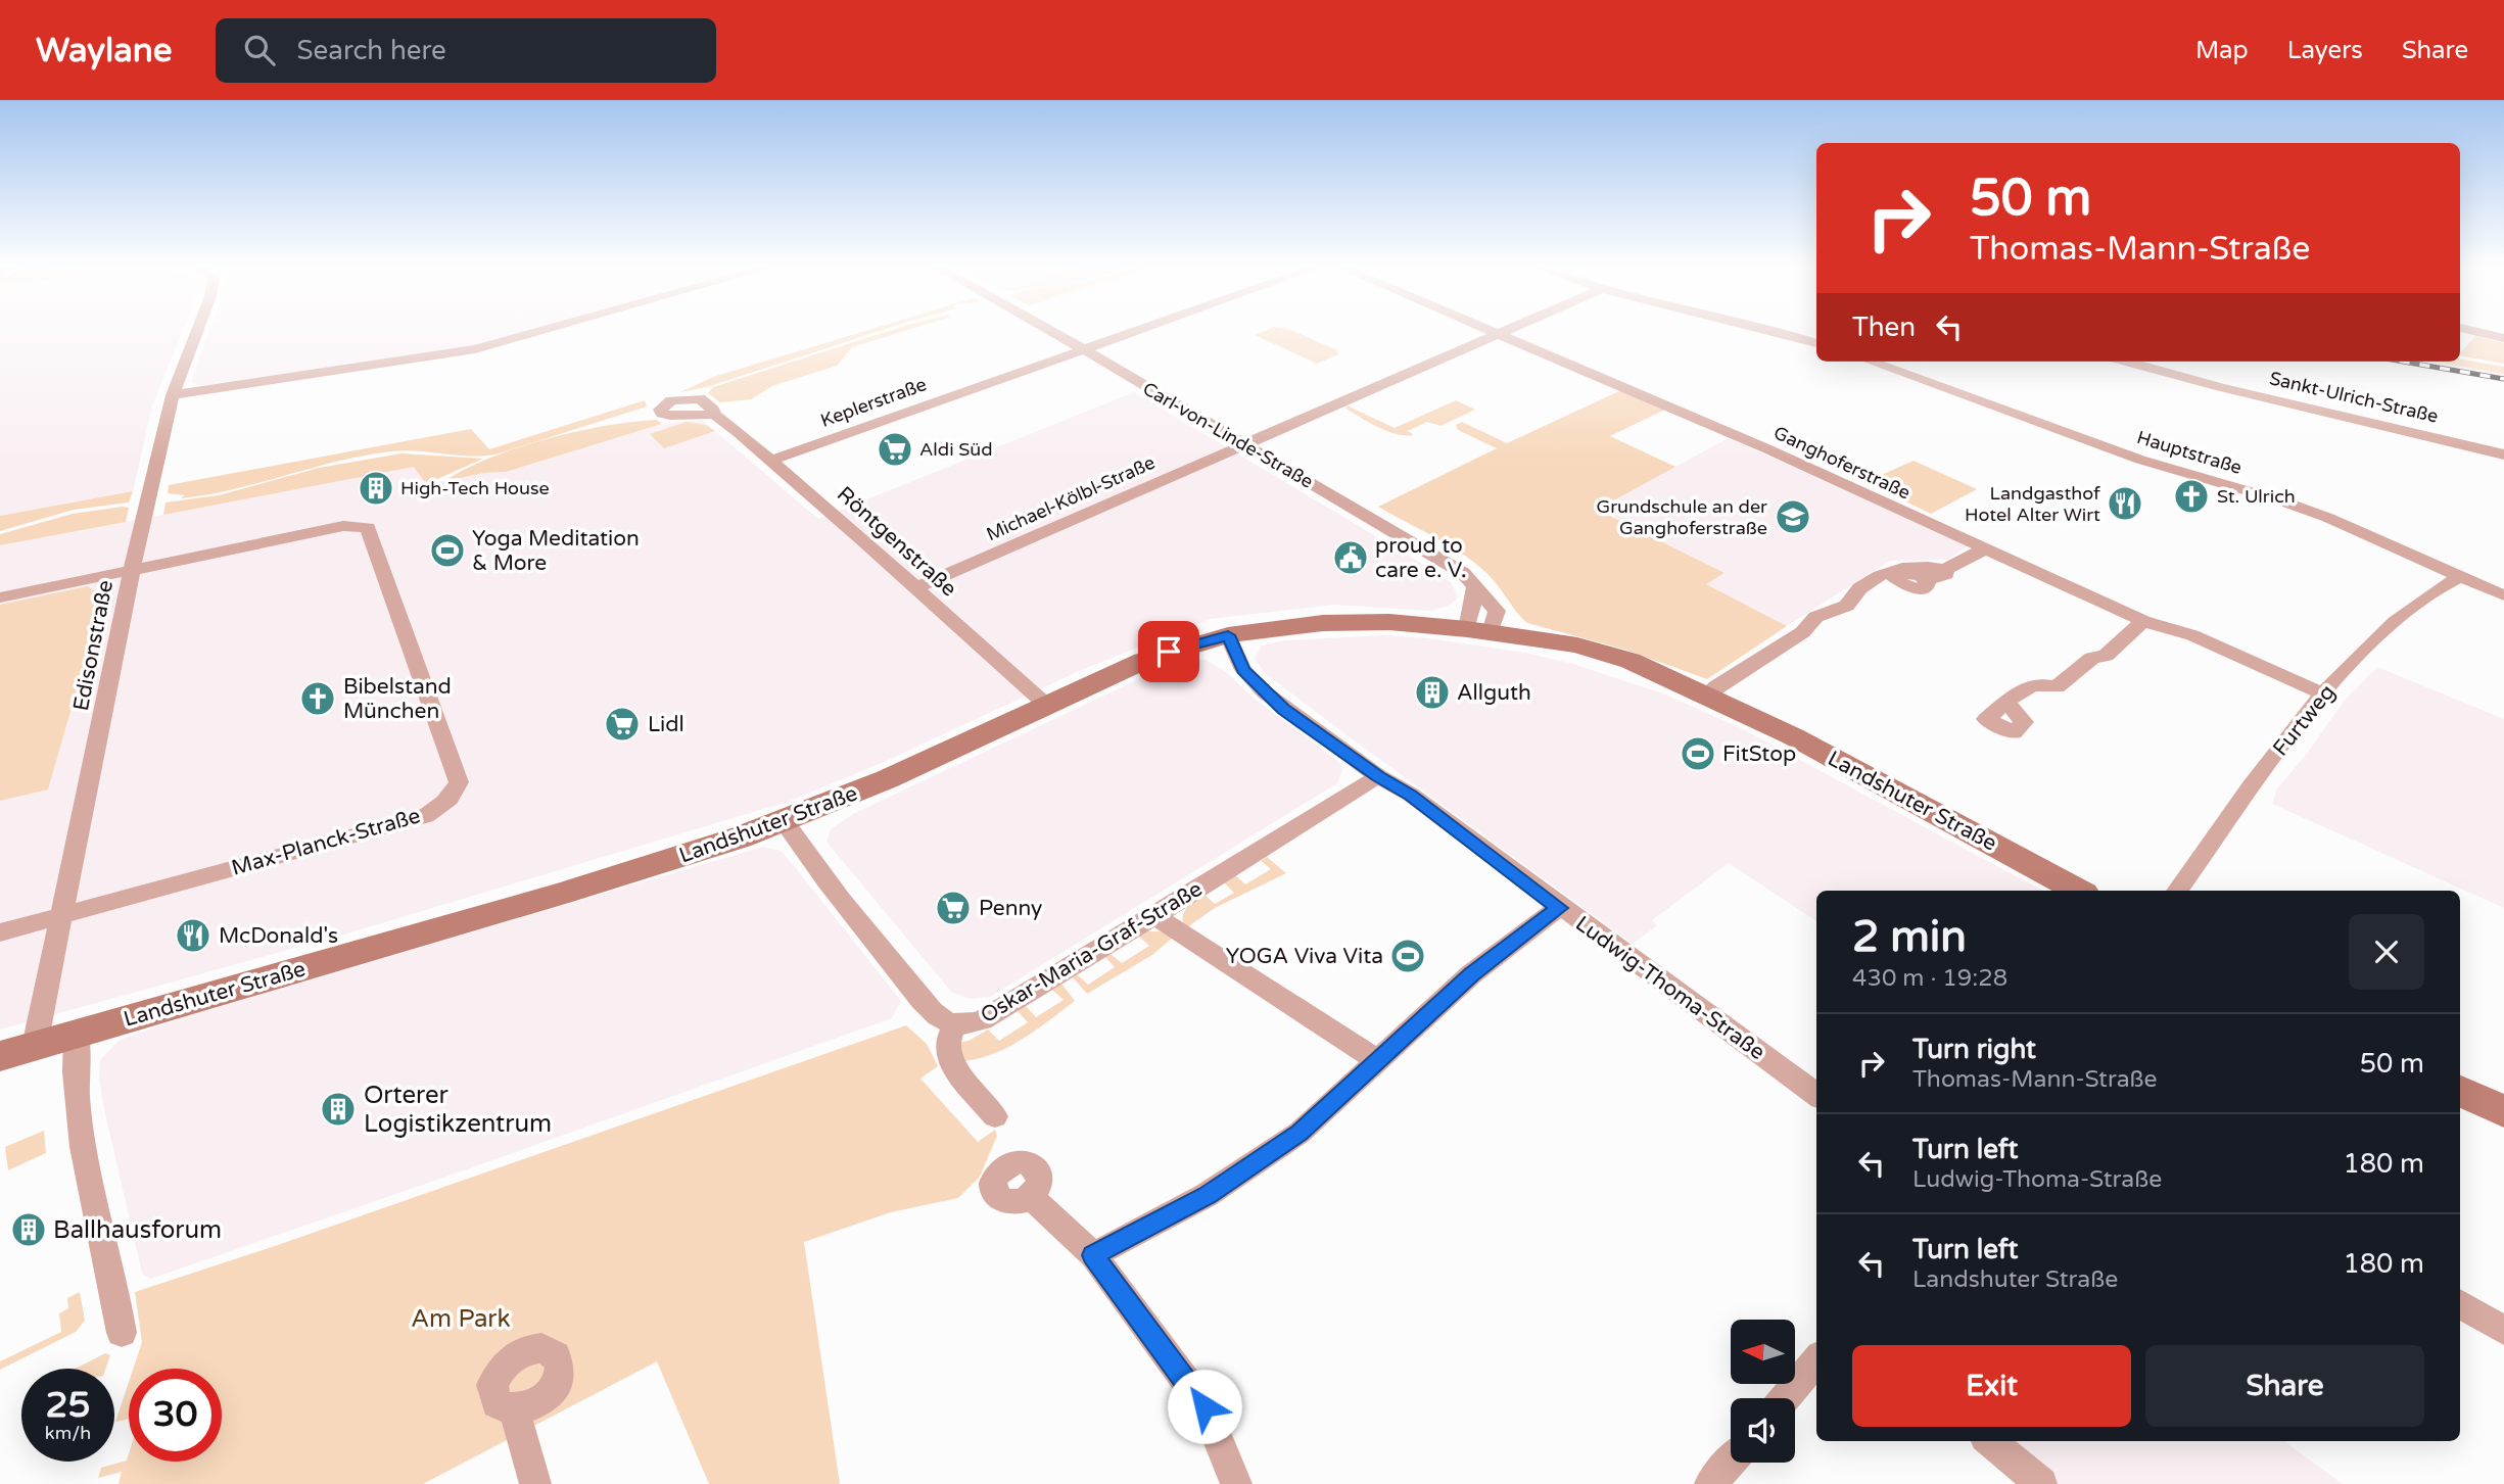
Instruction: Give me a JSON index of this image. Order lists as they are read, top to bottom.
{
  "streets": {
    "main road": ["Landshuter Straße"],
    "street": [
      "Sankt-Ulrich-Straße",
      "Keplerstraße",
      "Carl-von-Linde-Straße",
      "Hauptstraße",
      "Ganghoferstraße",
      "Michael-Kölbl-Straße",
      "Röntgenstraße",
      "Edisonstraße",
      "Furtweg",
      "Max-Planck-Straße",
      "Oskar-Maria-Graf-Straße",
      "Ludwig-Thoma-Straße"
    ]
  },
  "crossings": [
    ["Keplerstraße", "Carl-von-Linde-Straße"],
    ["Keplerstraße", "Röntgenstraße"],
    ["Carl-von-Linde-Straße", "Michael-Kölbl-Straße"],
    ["Carl-von-Linde-Straße", "Landshuter Straße"],
    ["Hauptstraße", "Furtweg"],
    ["Ganghoferstraße", "Michael-Kölbl-Straße"],
    ["Ganghoferstraße", "Furtweg"],
    ["Michael-Kölbl-Straße", "Röntgenstraße"],
    ["Röntgenstraße", "Landshuter Straße"],
    ["Edisonstraße", "Landshuter Straße"],
    ["Edisonstraße", "Max-Planck-Straße"],
    ["Landshuter Straße", "Oskar-Maria-Graf-Straße"],
    ["Landshuter Straße", "Ludwig-Thoma-Straße"],
    ["Oskar-Maria-Graf-Straße", "Ludwig-Thoma-Straße"]
  ],
  "parks": ["Am Park"],
  "places": {
    "supermarket": ["Aldi Süd", "Lidl", "Penny"],
    "building": [
      "High-Tech House",
      "Allguth",
      "Orterer Logistikzentrum",
      "Ballhausforum"
    ],
    "church": ["St. Ulrich", "Bibelstand München"],
    "restaurant": ["Landgasthof Hotel Alter Wirt", "McDonald's"],
    "school or university": ["Grundschule an der Ganghoferstraße"],
    "sports": ["Yoga Meditation & More", "FitStop", "YOGA Viva Vita"],
    "public building": ["proud to care e. V."]
  },
  "north": "left",
  "page": {
    "header": "Waylane",
    "search": "Search here",
    "nav": ["Map", "Layers", "Share"],
    "turn": ["50 m", "Thomas-Mann-Straße"],
    "then": "Then",
    "heading": ["2 min", "430 m · 19:28"],
    "list": [
      {
        "name": "Turn right",
        "note": "Thomas-Mann-Straße",
        "value": "50 m"
      },
      {
        "name": "Turn left",
        "note": "Ludwig-Thoma-Straße",
        "value": "180 m"
      },
      {
        "name": "Turn left",
        "note": "Landshuter Straße",
        "value": "180 m"
      }
    ],
    "buttons": ["Exit", "Share"],
    "speed": "25 km/h",
    "limit": "30"
  }
}
